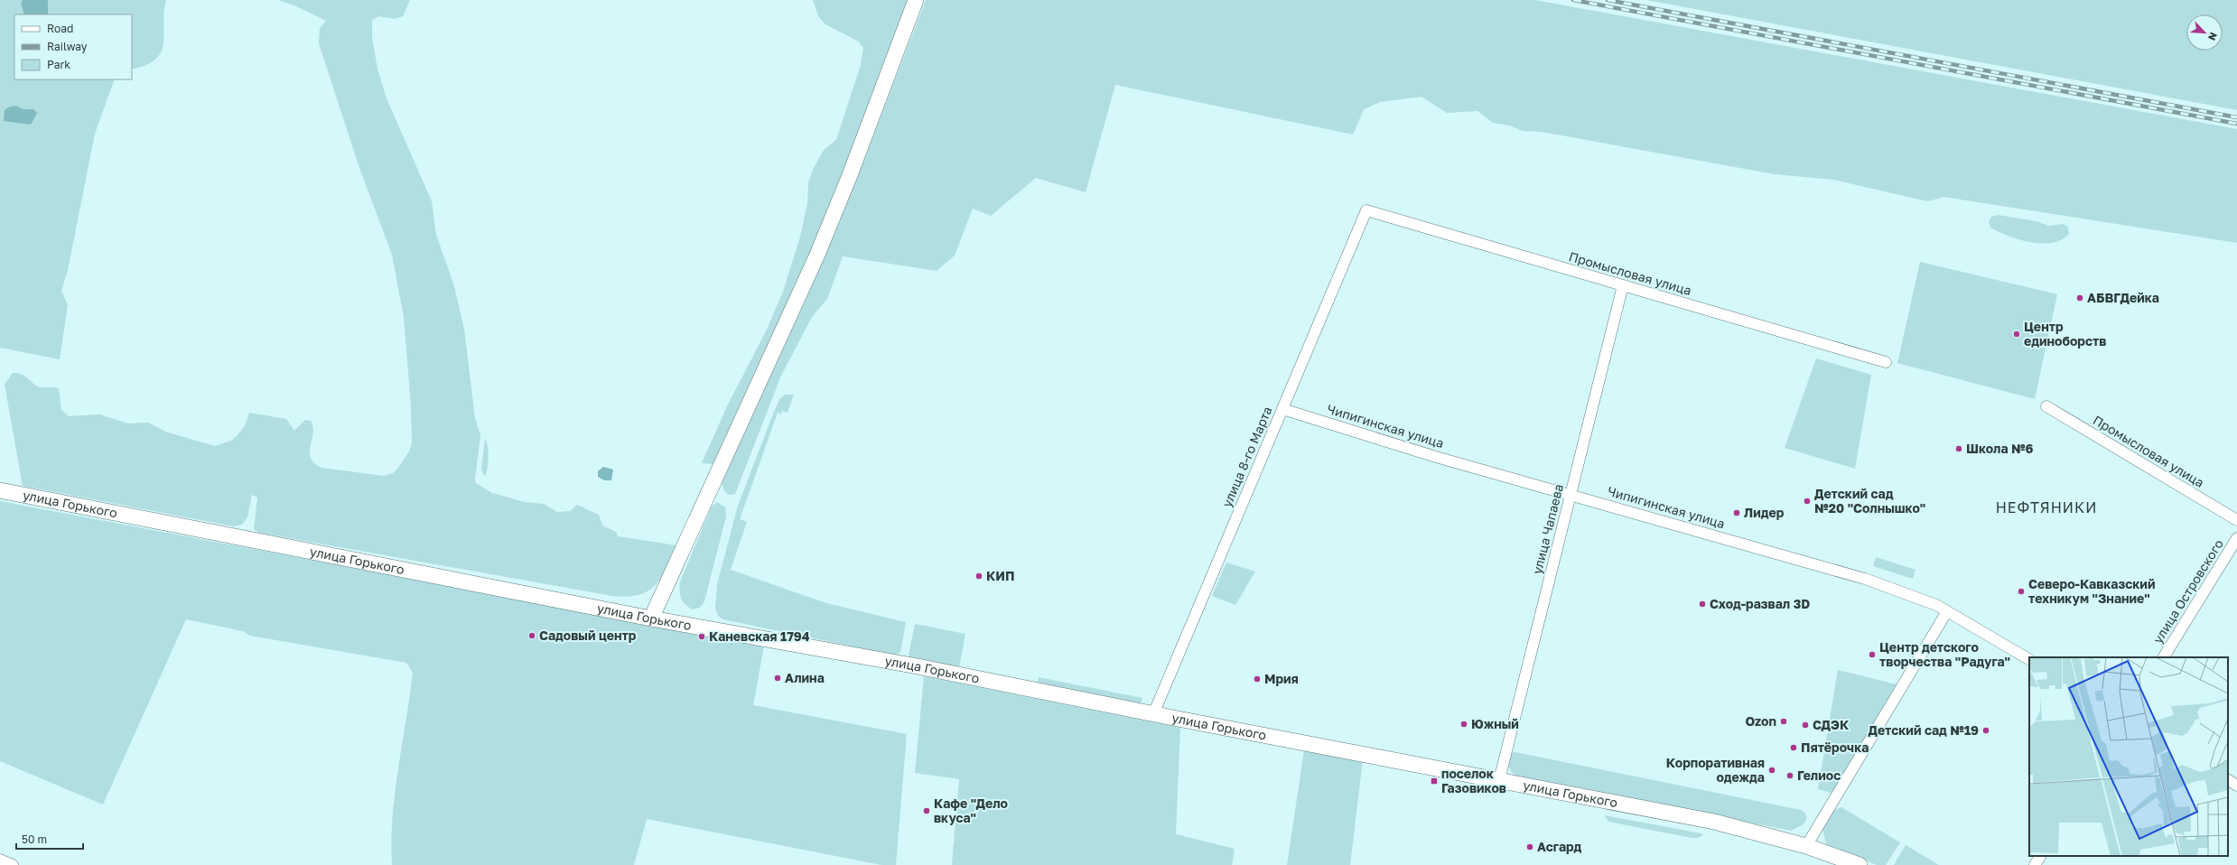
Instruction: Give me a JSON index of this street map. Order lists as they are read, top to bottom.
{
  "streets": {
    "main road": ["улица Горького"],
    "street": [
      "Промысловая улица",
      "Чипигинская улица",
      "улица 8-го Марта",
      "улица Чапаева",
      "улица Островского"
    ]
  },
  "crossings": [
    ["Промысловая улица", "улица 8-го Марта"],
    ["Промысловая улица", "улица Чапаева"],
    ["Чипигинская улица", "улица 8-го Марта"],
    ["Чипигинская улица", "улица Чапаева"],
    ["улица 8-го Марта", "улица Горького"],
    ["улица Горького", "улица Чапаева"]
  ],
  "districts": ["НЕФТЯНИКИ"],
  "places": {
    "other": [
      "АБВГДейка",
      "Центр единоборств",
      "Школа №6",
      "Детский сад №20 \"Солнышко\"",
      "Лидер",
      "КИП",
      "Северо-Кавказский техникум \"Знание\"",
      "Сход-развал 3D",
      "Садовый центр",
      "Каневская 1794",
      "Центр детского творчества \"Радуга\"",
      "Алина",
      "Мрия",
      "Ozon",
      "Южный",
      "СДЭК",
      "Детский сад №19",
      "Пятёрочка",
      "Корпоративная одежда",
      "Гелиос",
      "Кафе \"Дело вкуса\"",
      "Асгард"
    ],
    "transit": ["поселок Газовиков"]
  },
  "legend": ["Road", "Railway", "Park"],
  "scale_bar": "50 m",
  "north": "bottom right"
}
